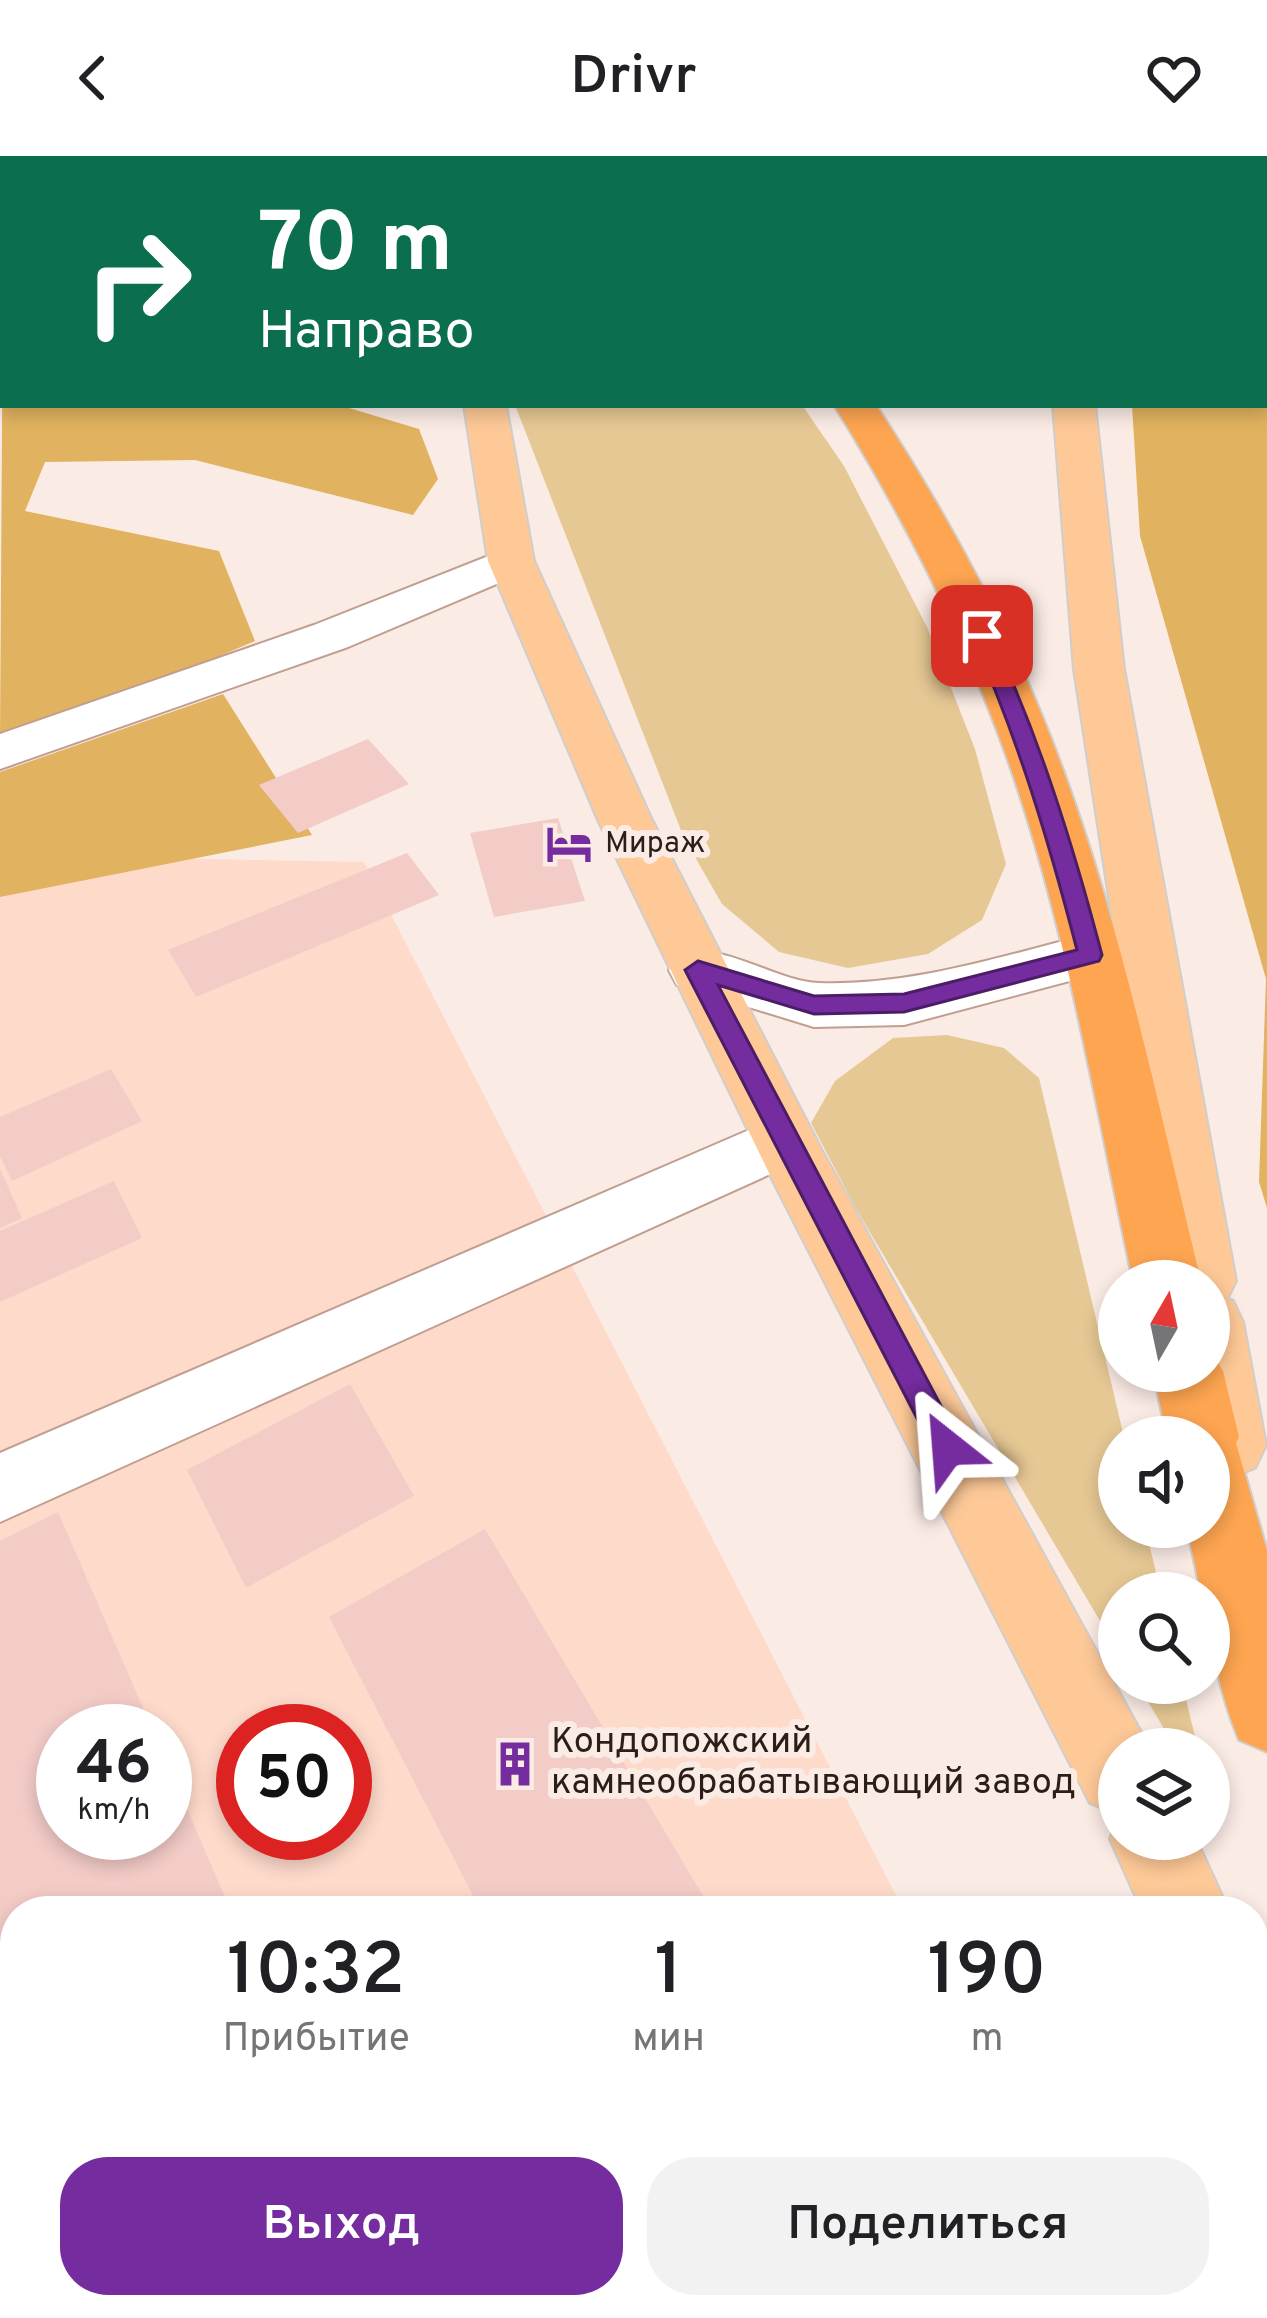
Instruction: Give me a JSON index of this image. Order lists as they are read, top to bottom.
{
  "places": {
    "hotel": ["Мираж"],
    "building": ["Кондопожский камнеобрабатывающий завод"]
  },
  "north": "top",
  "page": {
    "header": "Drivr",
    "turn": ["70 m", "Направо"],
    "speed": "46 km/h",
    "limit": "50",
    "eta": [
      "10:32",
      "Прибытие",
      "1",
      "мин",
      "190",
      "m"
    ],
    "buttons": ["Выход", "Поделиться"]
  }
}
